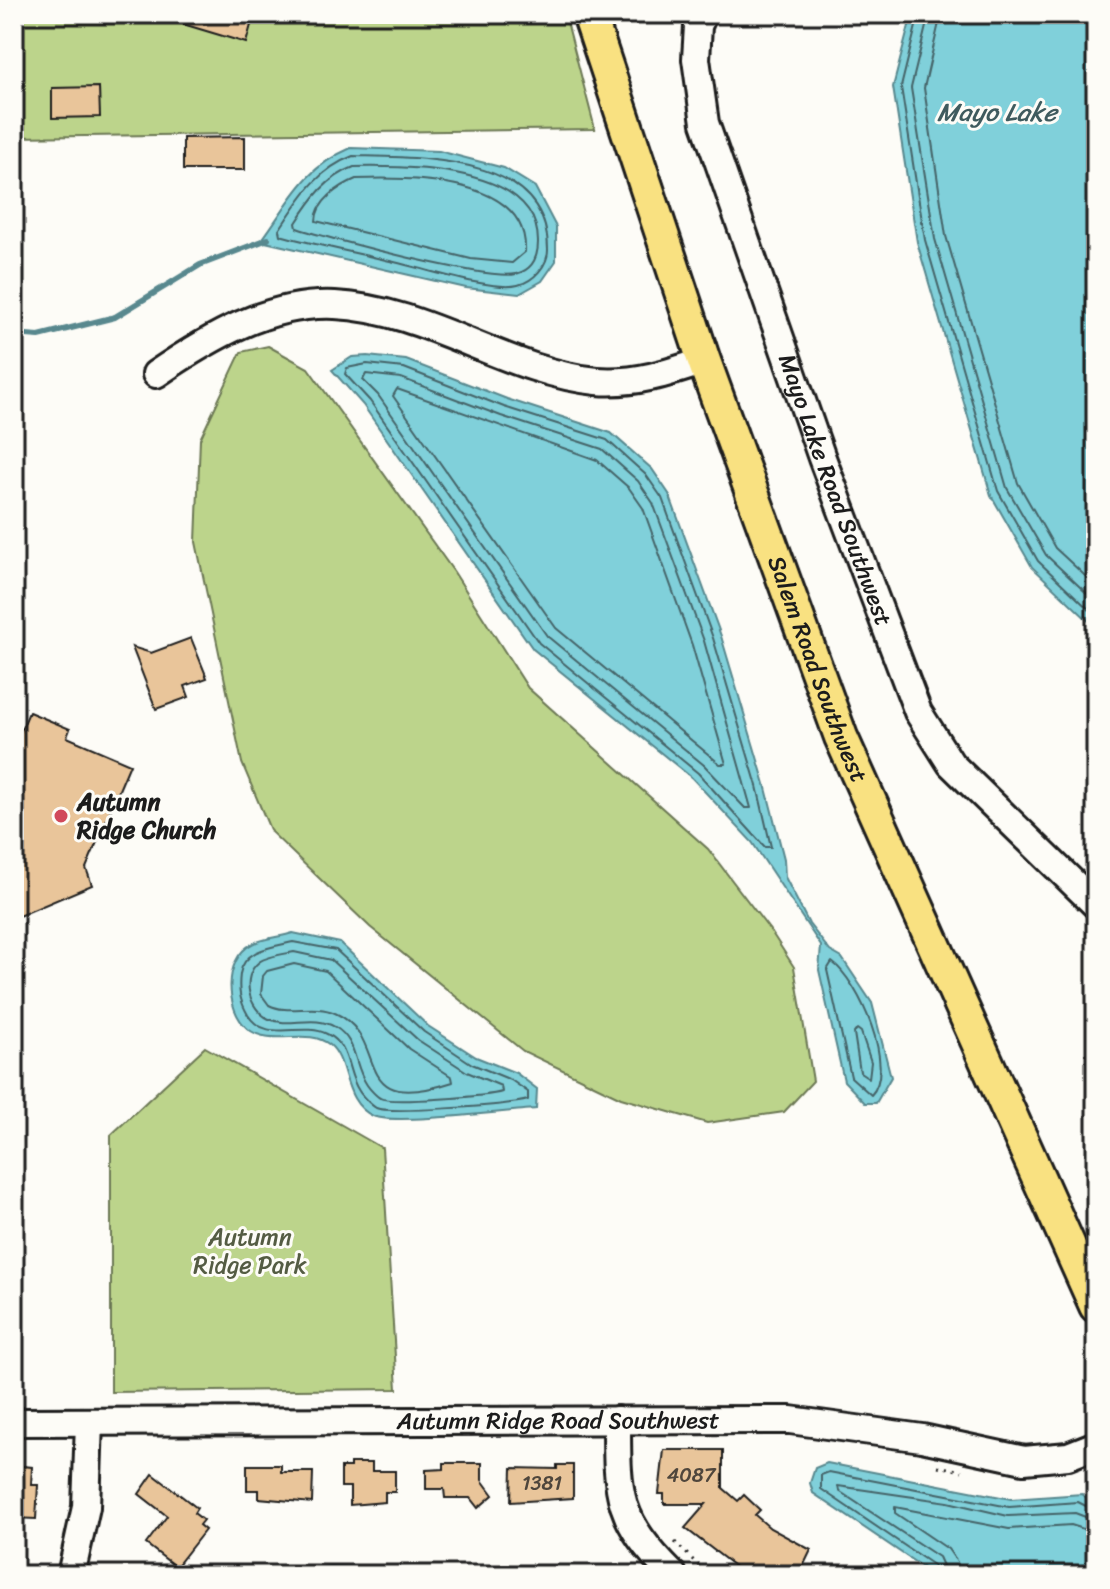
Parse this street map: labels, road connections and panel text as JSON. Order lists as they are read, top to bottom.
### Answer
{
  "streets": {
    "main road": ["Salem Road Southwest"],
    "street": ["Mayo Lake Road Southwest", "Autumn Ridge Road Southwest"]
  },
  "water": ["Mayo Lake"],
  "parks": ["Autumn Ridge Park"],
  "places": ["Autumn Ridge Church"],
  "house_numbers": ["4087", "1381"]
}
